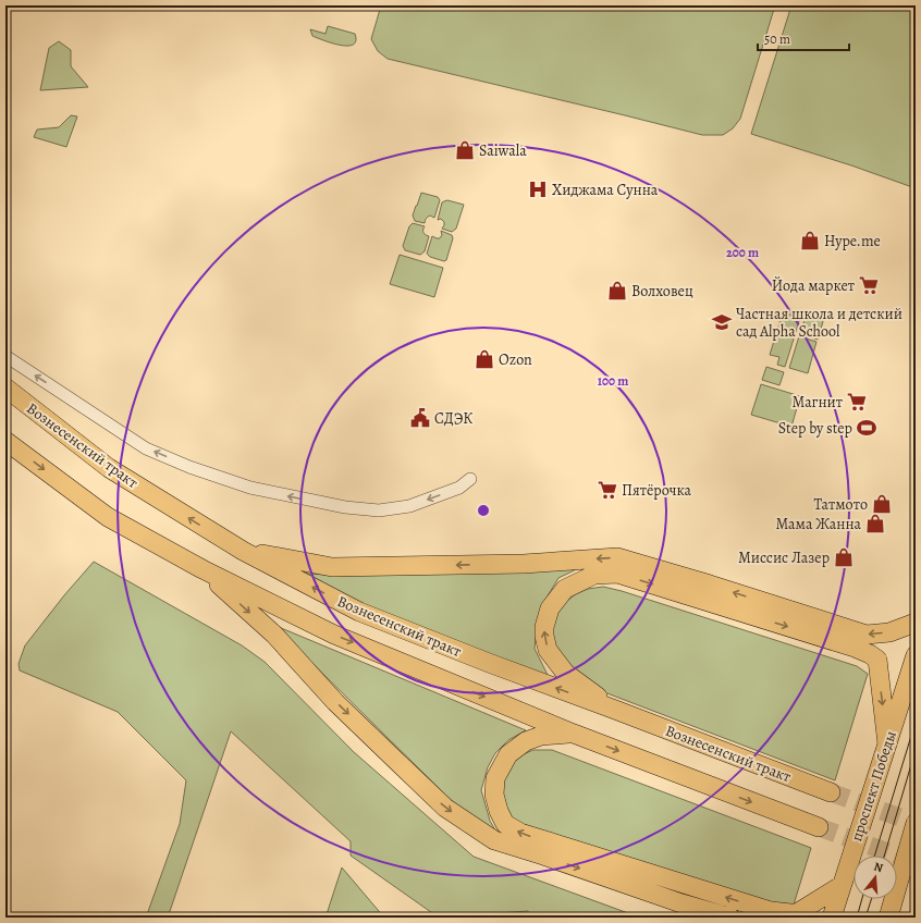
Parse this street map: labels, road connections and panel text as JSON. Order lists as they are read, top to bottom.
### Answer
{
  "streets": {
    "main road": ["Вознесенский тракт", "проспект Победы"]
  },
  "places": {
    "shop": [
      "Saiwala",
      "Hype.me",
      "Волховец",
      "Ozon",
      "Татмото",
      "Мама Жанна",
      "Миссис Лазер"
    ],
    "hospital": ["Хиджама Сунна"],
    "supermarket": ["Йода маркет", "Магнит", "Пятёрочка"],
    "school or university": ["Частная школа и детский сад Alpha School"],
    "public building": ["СДЭК"],
    "sports": ["Step by step"]
  },
  "scale_bar": "50 m",
  "north": "top",
  "rings": ["200 m", "100 m"]
}
